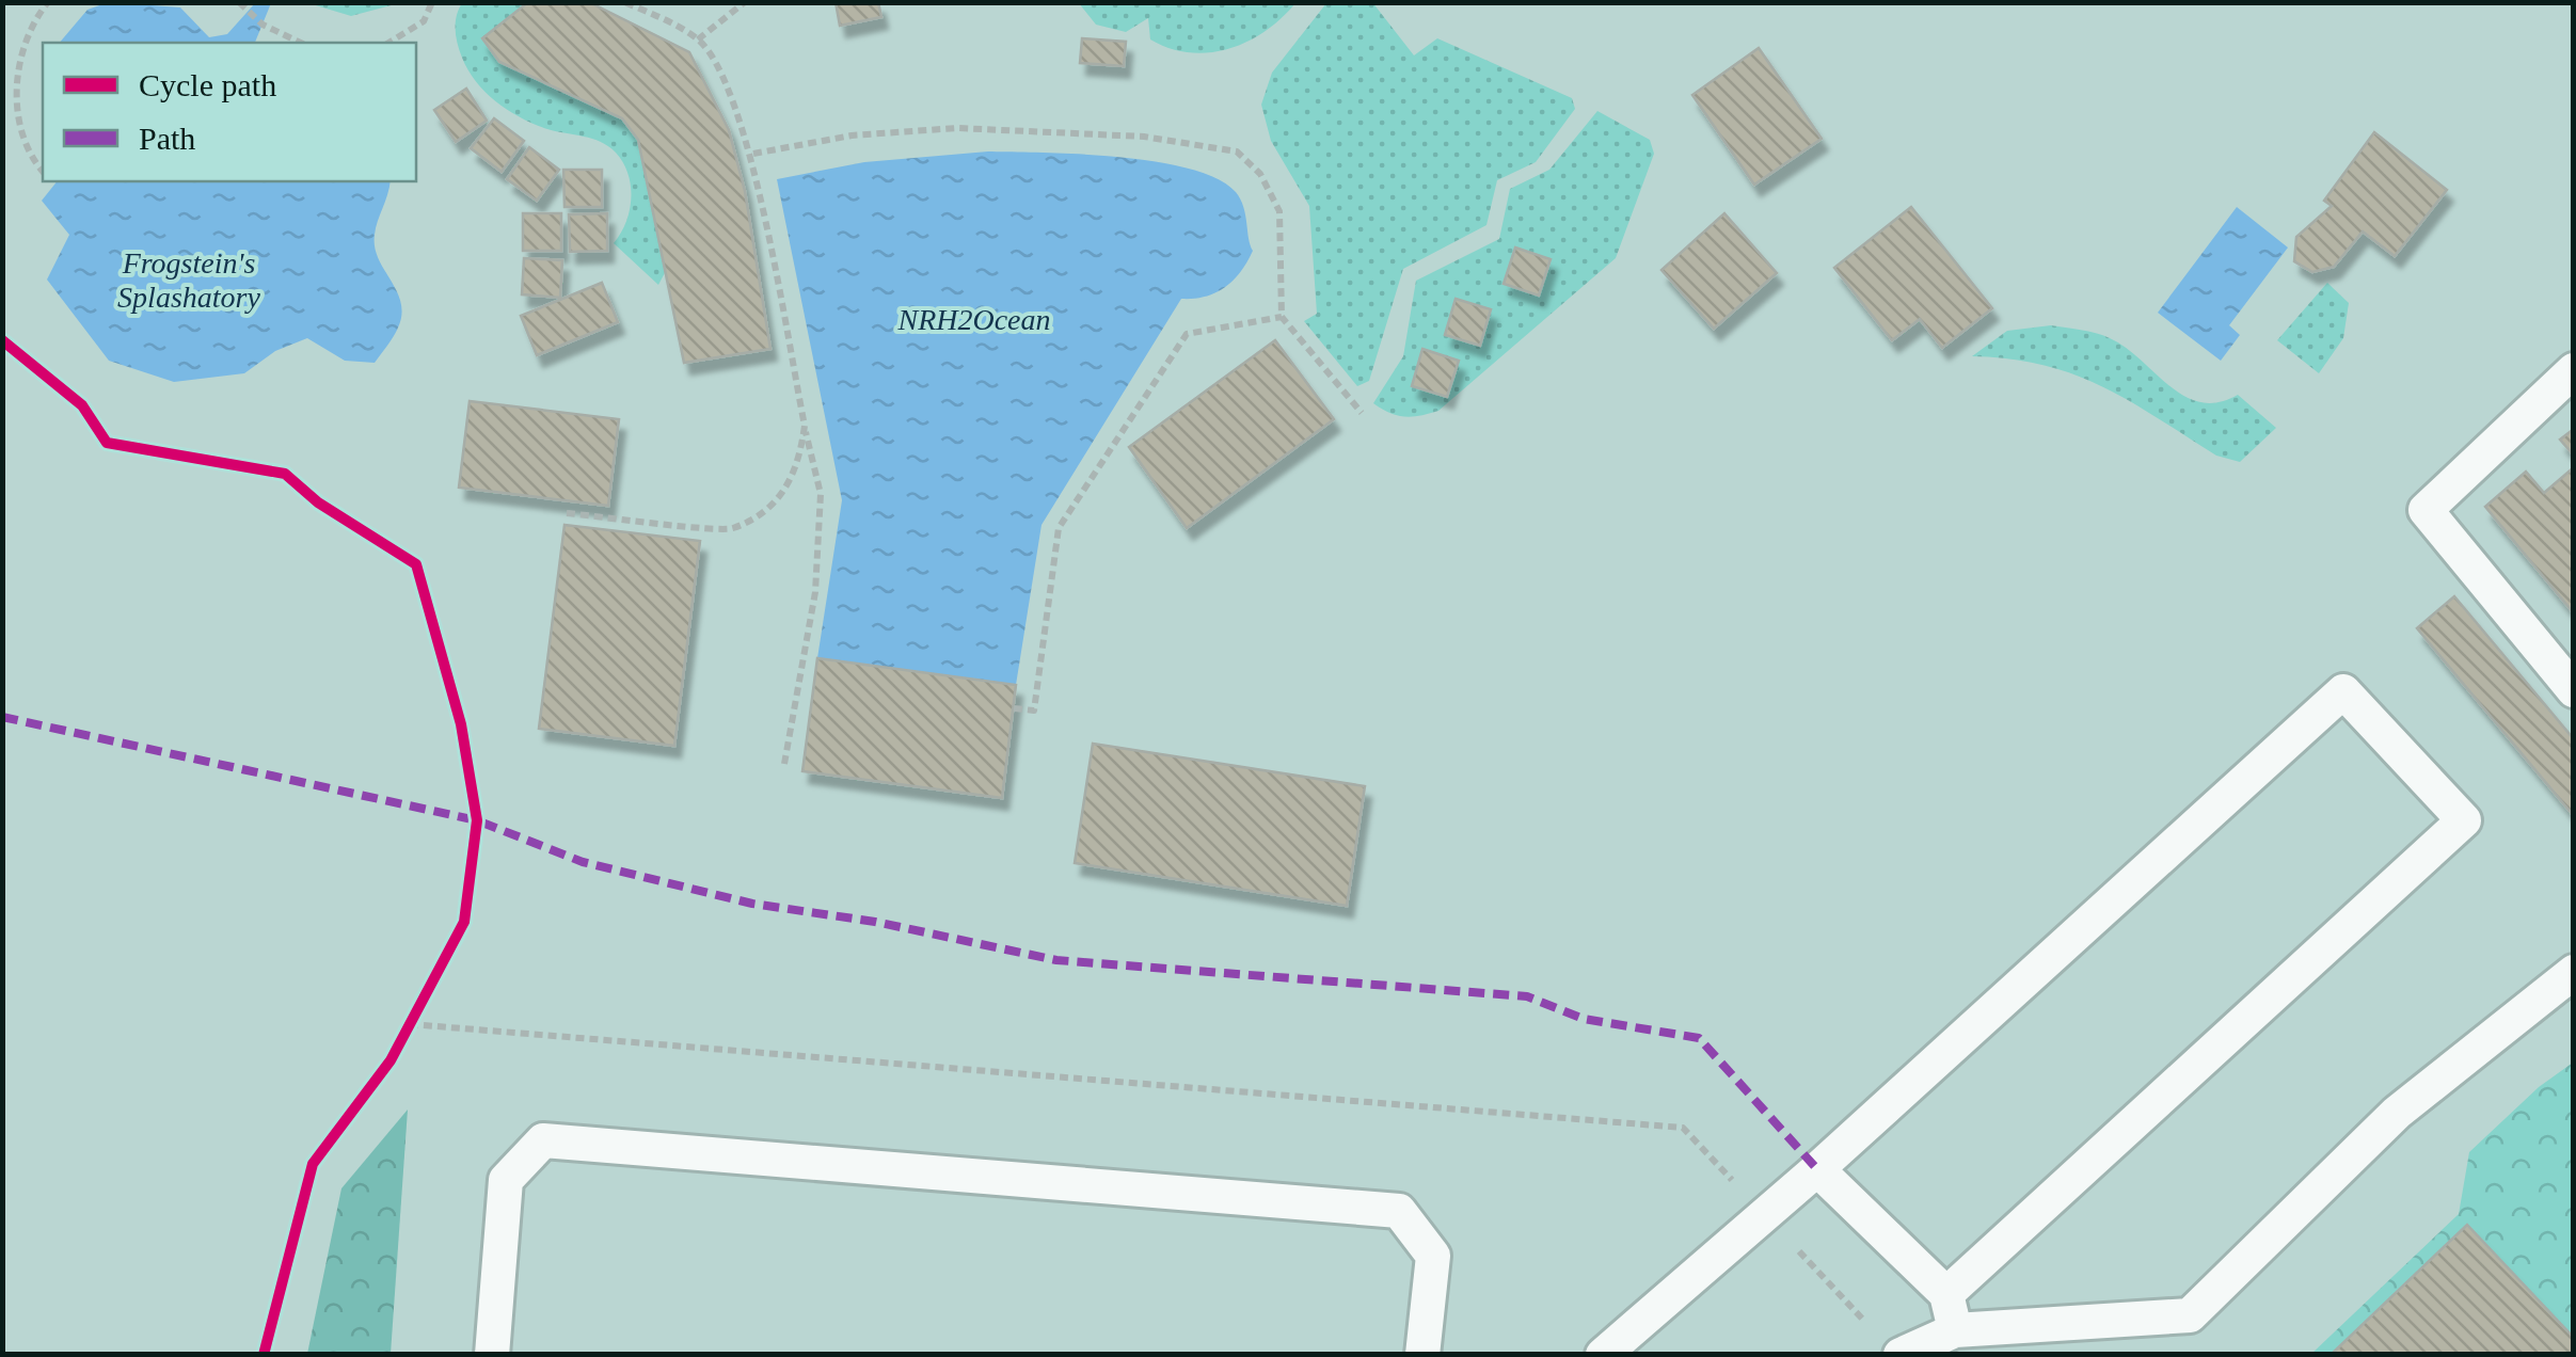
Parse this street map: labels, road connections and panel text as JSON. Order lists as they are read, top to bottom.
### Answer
{
  "water": ["Frogstein's Splashatory", "NRH2Ocean"],
  "legend": ["Cycle path", "Path"]
}
